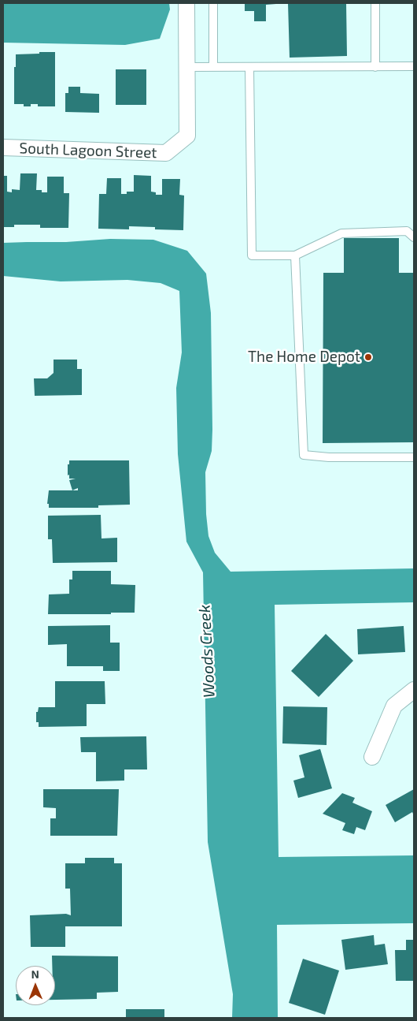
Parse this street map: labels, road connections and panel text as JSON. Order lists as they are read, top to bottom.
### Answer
{
  "streets": {
    "street": ["South Lagoon Street"]
  },
  "water": ["Woods Creek"],
  "places": ["The Home Depot"],
  "north": "top"
}
